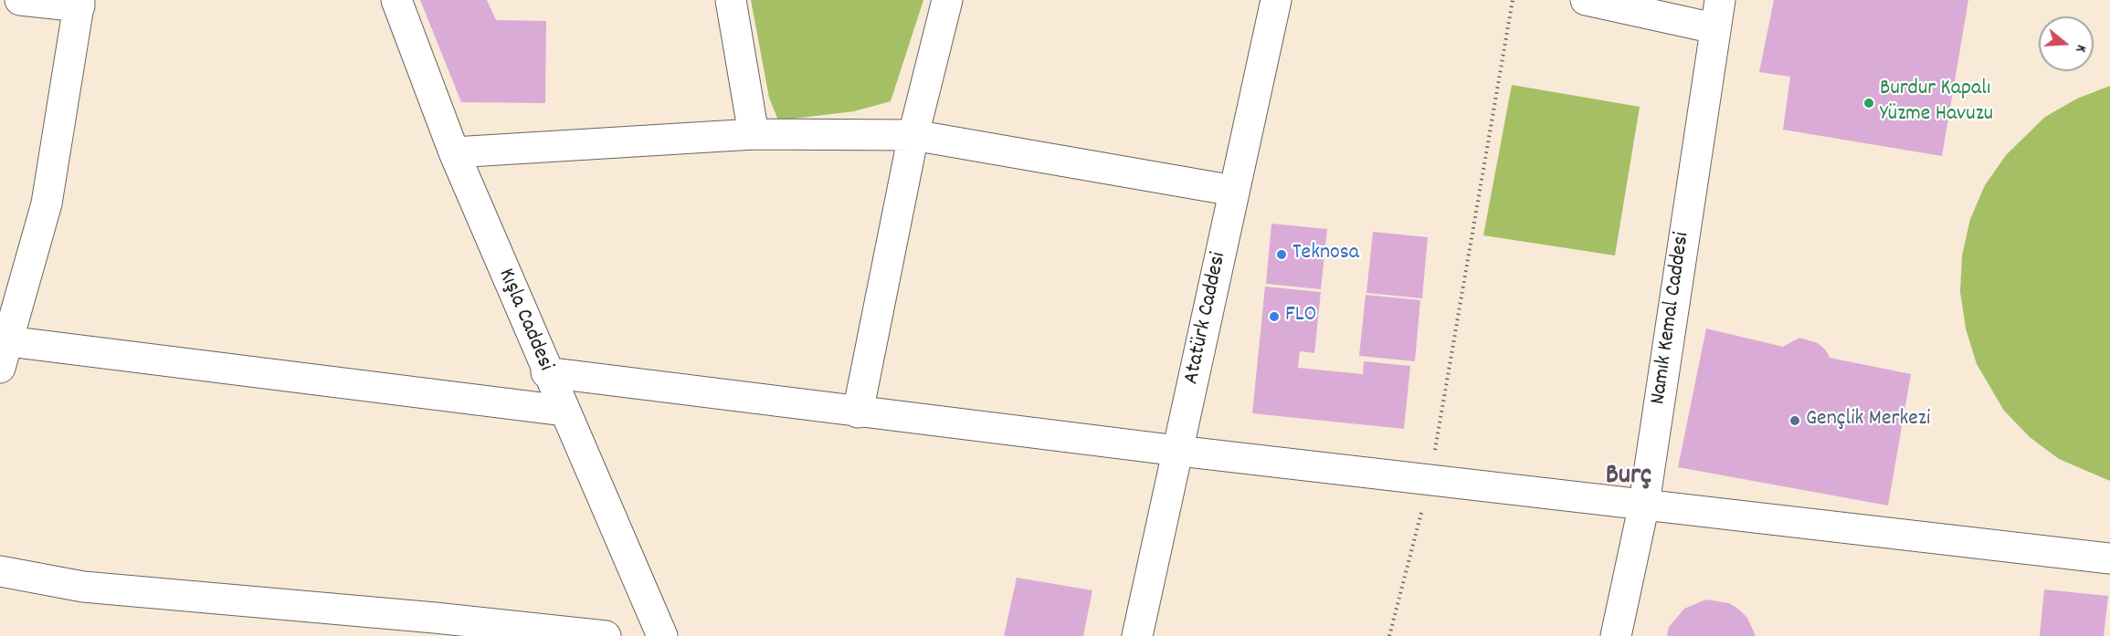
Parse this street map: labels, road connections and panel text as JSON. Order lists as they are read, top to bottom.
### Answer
{
  "streets": {
    "street": ["Atatürk Caddesi", "Namık Kemal Caddesi", "Kışla Caddesi"]
  },
  "districts": ["Burç"],
  "places": [
    "Burdur Kapalı Yüzme Havuzu",
    "Teknosa",
    "FLO",
    "Gençlik Merkezi"
  ],
  "north": "right"
}
